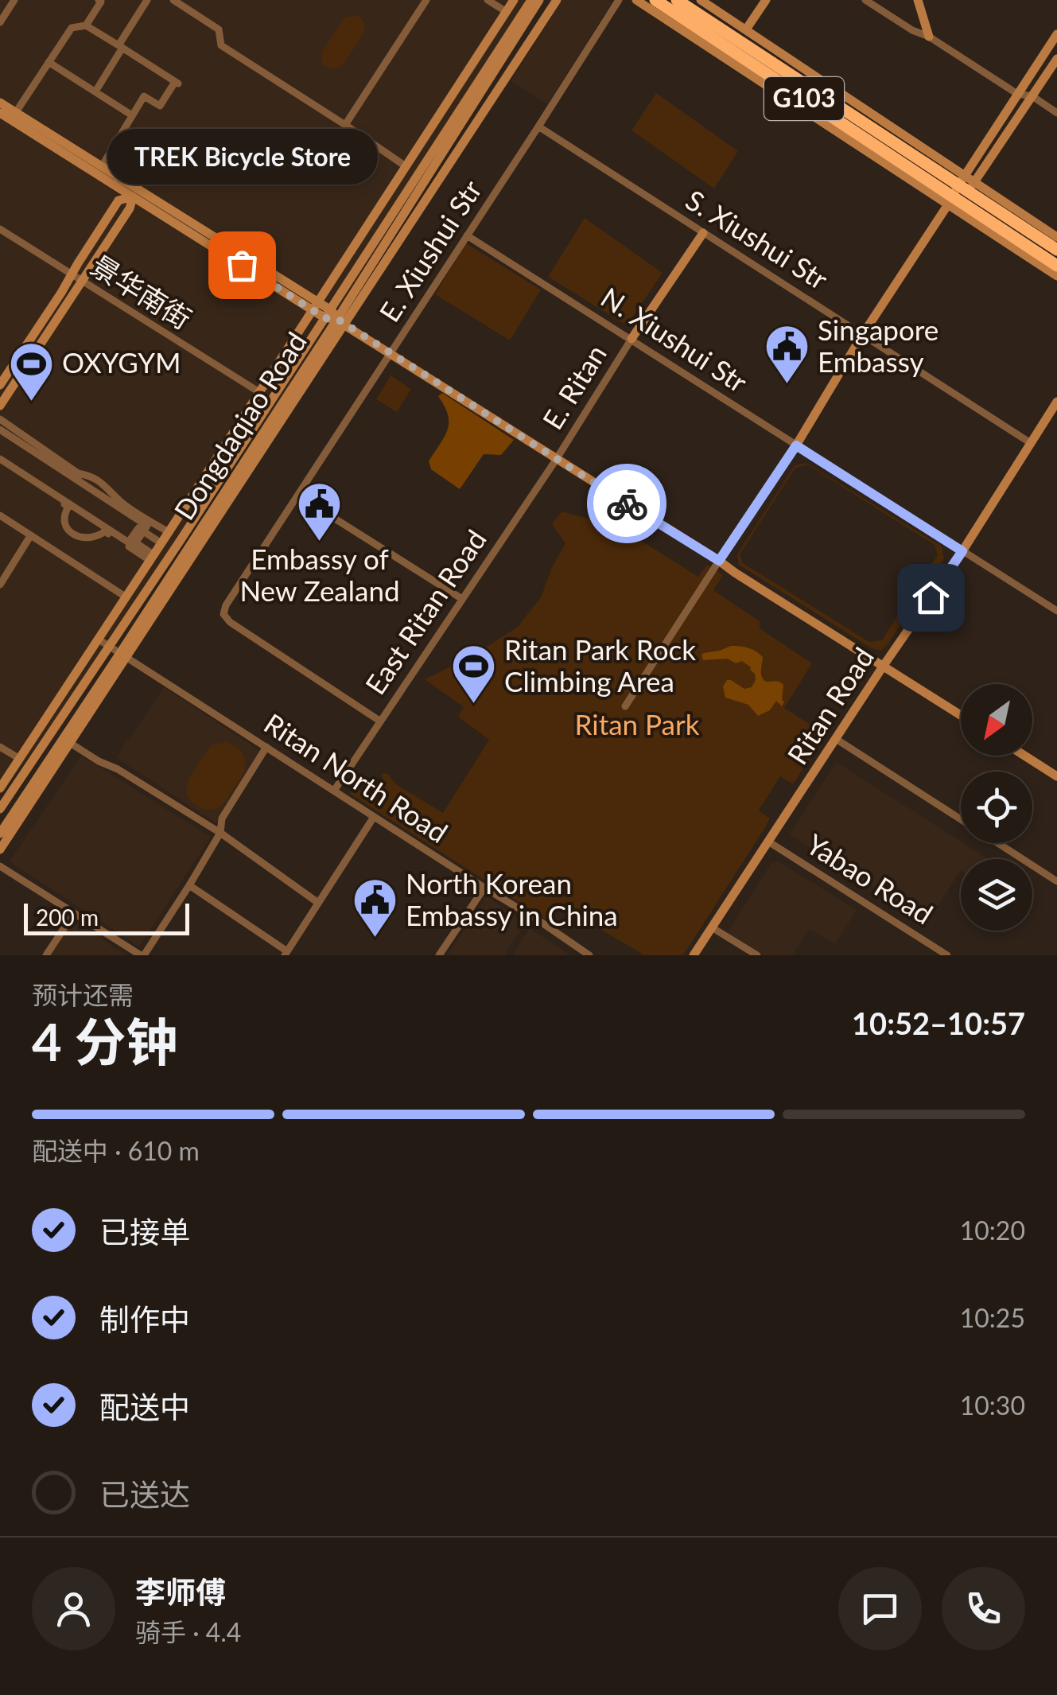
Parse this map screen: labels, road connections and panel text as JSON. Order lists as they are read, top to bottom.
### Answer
{
  "streets": {
    "highway": ["G103"],
    "street": [
      "S. Xiushui Str",
      "E. Xiushui Str",
      "景华南街",
      "N. Xiushui Str",
      "E. Ritan",
      "Dongdaqiao Road",
      "East Ritan Road",
      "Ritan Road",
      "Ritan North Road",
      "Yabao Road"
    ]
  },
  "crossings": [
    ["S. Xiushui Str", "E. Xiushui Str"],
    ["S. Xiushui Str", "Ritan Road"],
    ["E. Xiushui Str", "N. Xiushui Str"],
    ["E. Xiushui Str", "East Ritan Road"],
    ["N. Xiushui Str", "E. Ritan"],
    ["N. Xiushui Str", "Ritan Road"],
    ["E. Ritan", "East Ritan Road"],
    ["Dongdaqiao Road", "Ritan North Road"],
    ["East Ritan Road", "Ritan North Road"],
    ["Ritan Road", "Yabao Road"]
  ],
  "parks": ["Ritan Park"],
  "places": {
    "other": ["TREK Bicycle Store"],
    "public building": ["Singapore Embassy", "Embassy of New Zealand", "North Korean Embassy in China"],
    "sports": ["OXYGYM", "Ritan Park Rock Climbing Area"]
  },
  "scale_bar": "200 m",
  "north": "bottom left",
  "page": {
    "bubble": "TREK Bicycle Store",
    "scale": "200 m",
    "heading": ["4 分钟", "预计还需", "10:52–10:57"],
    "panel": ["李师傅", "骑手 · 4.4"],
    "bar": "配送中 · 610 m",
    "list": [
      ["已接单", "10:20"],
      ["制作中", "10:25"],
      ["配送中", "10:30"],
      "已送达"
    ]
  }
}
